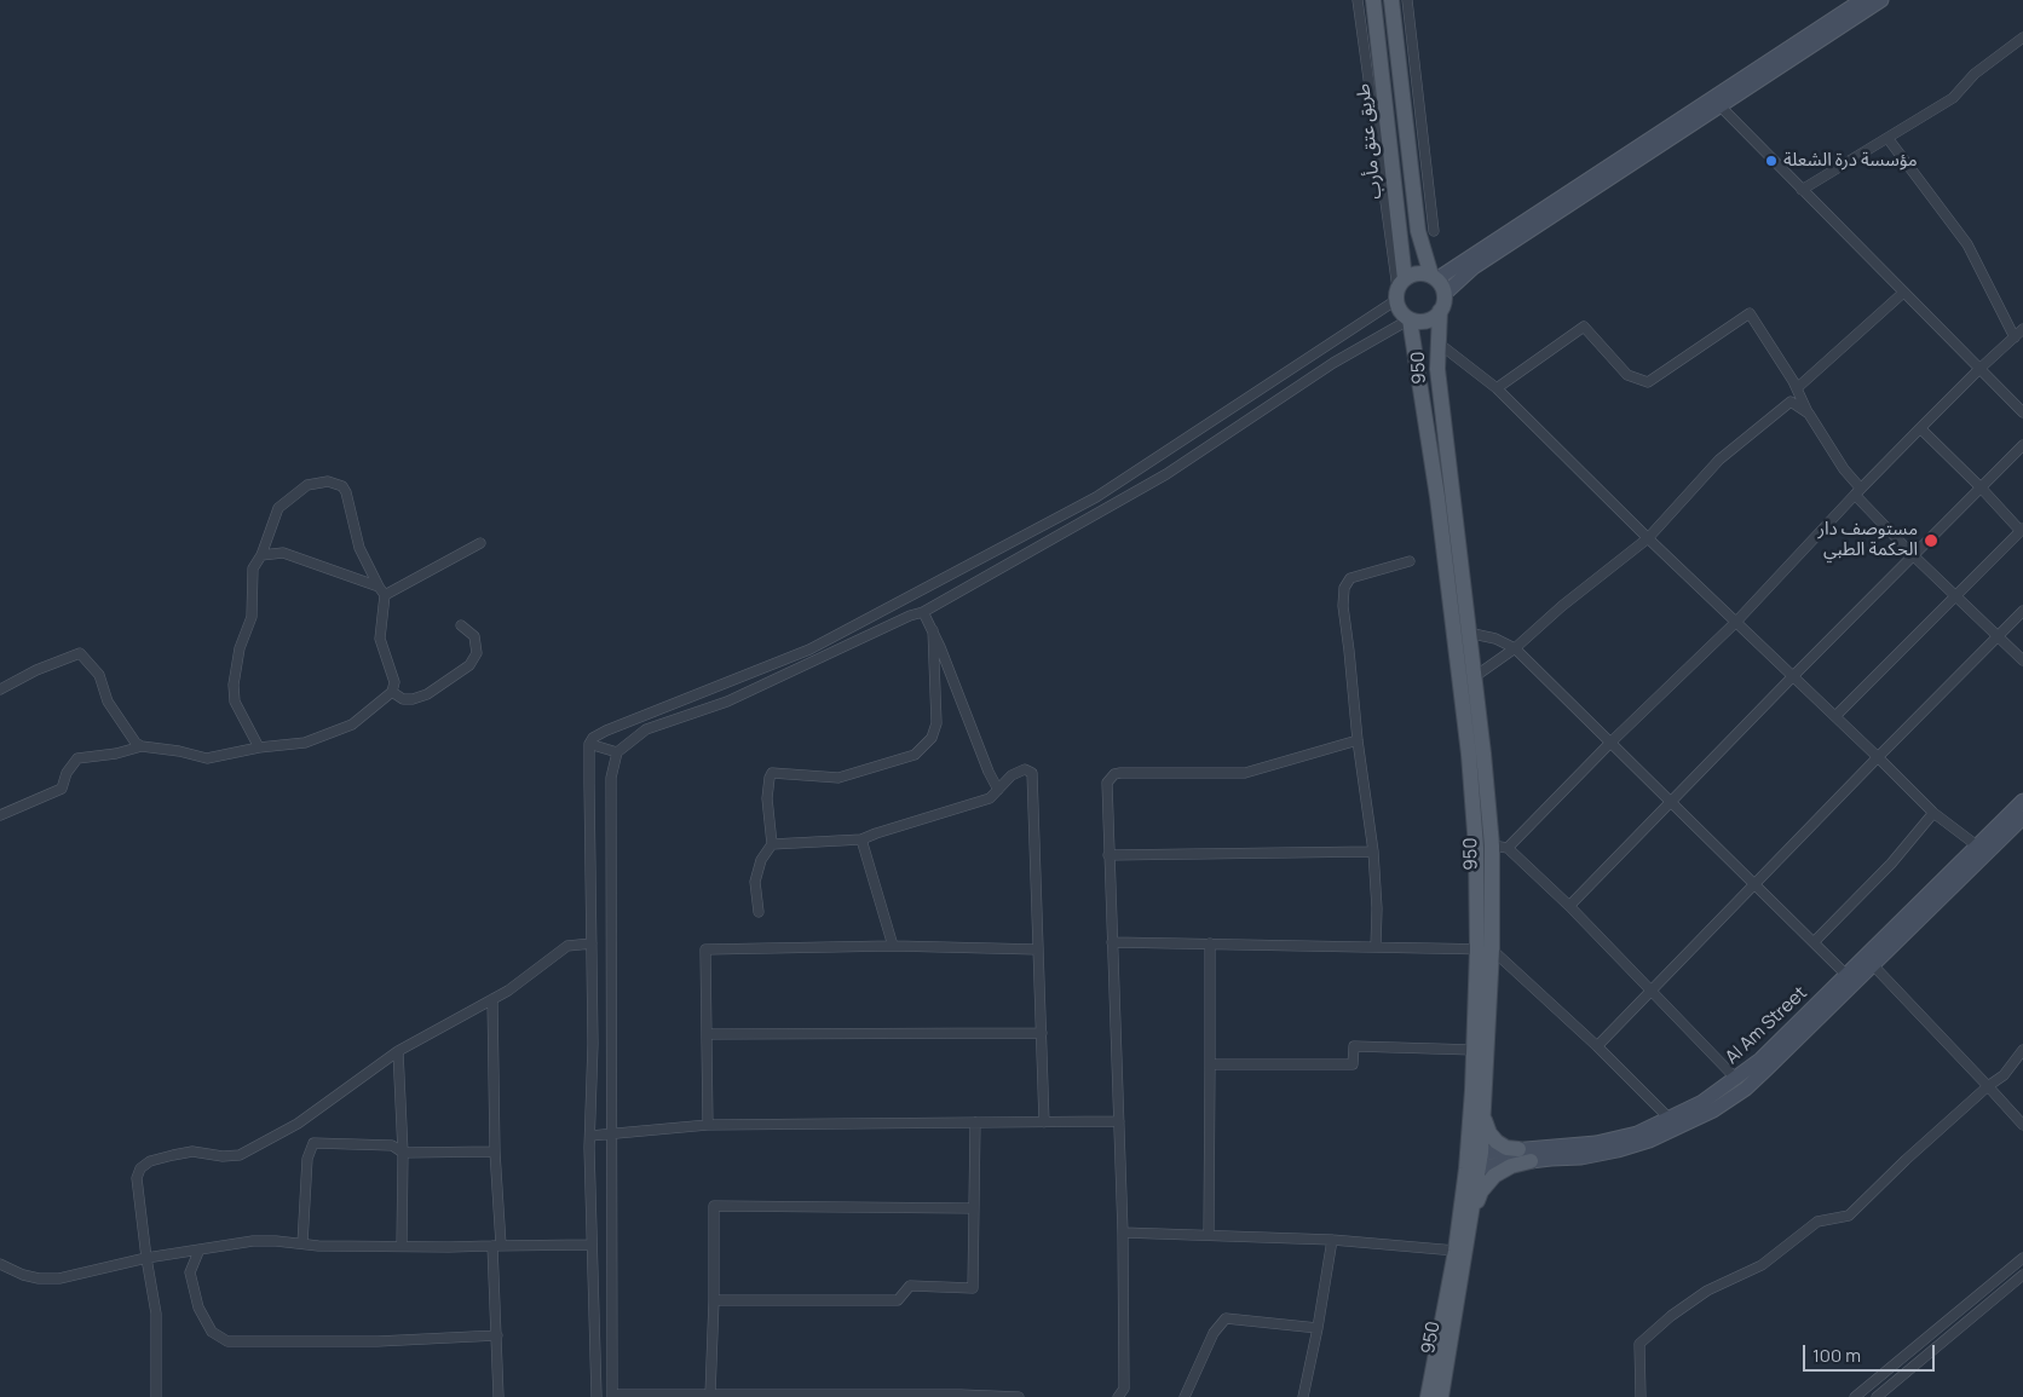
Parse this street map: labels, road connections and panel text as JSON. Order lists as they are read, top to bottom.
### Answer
{
  "streets": {
    "main road": ["طريق عتق مأرب", "950", "Al Am Street"]
  },
  "crossings": [
    ["طريق عتق مأرب", "950"],
    ["950", "Al Am Street"]
  ],
  "places": ["مؤسسة درة الشعلة", "مستوصف دار الحكمة الطبي"],
  "scale_bar": "100 m"
}
